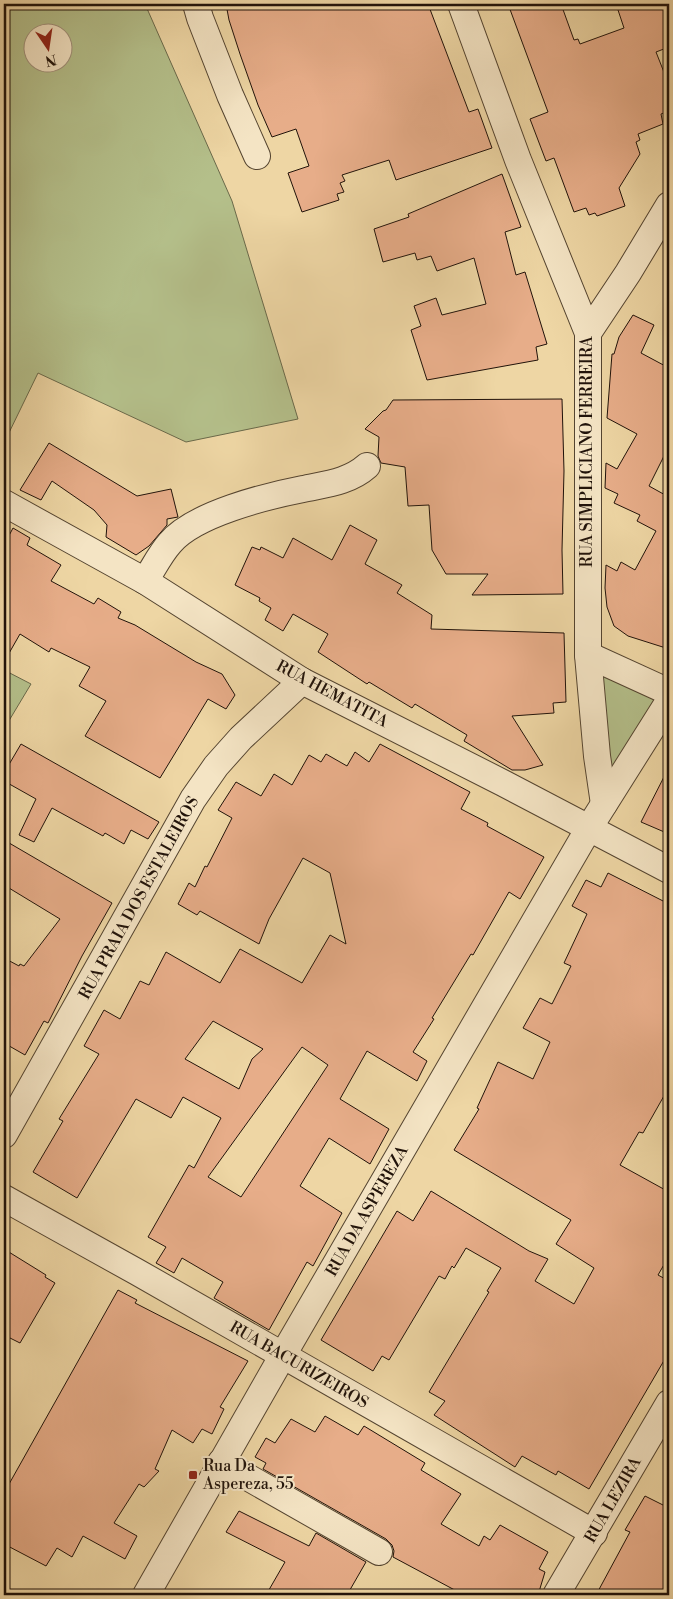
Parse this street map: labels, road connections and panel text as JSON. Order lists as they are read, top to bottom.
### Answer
{
  "streets": {
    "street": [
      "RUA SIMPLICIANO FERREIRA",
      "RUA HEMATITA",
      "RUA PRAIA DOS ESTALEIROS",
      "RUA DA ASPEREZA",
      "RUA BACURIZEIROS",
      "RUA LEZIRA"
    ]
  },
  "crossings": [
    ["RUA SIMPLICIANO FERREIRA", "RUA DA ASPEREZA"],
    ["RUA HEMATITA", "RUA PRAIA DOS ESTALEIROS"],
    ["RUA HEMATITA", "RUA DA ASPEREZA"],
    ["RUA DA ASPEREZA", "RUA BACURIZEIROS"],
    ["RUA BACURIZEIROS", "RUA LEZIRA"]
  ],
  "places": {
    "transit": ["Rua Da Aspereza, 55"]
  },
  "north": "bottom"
}
